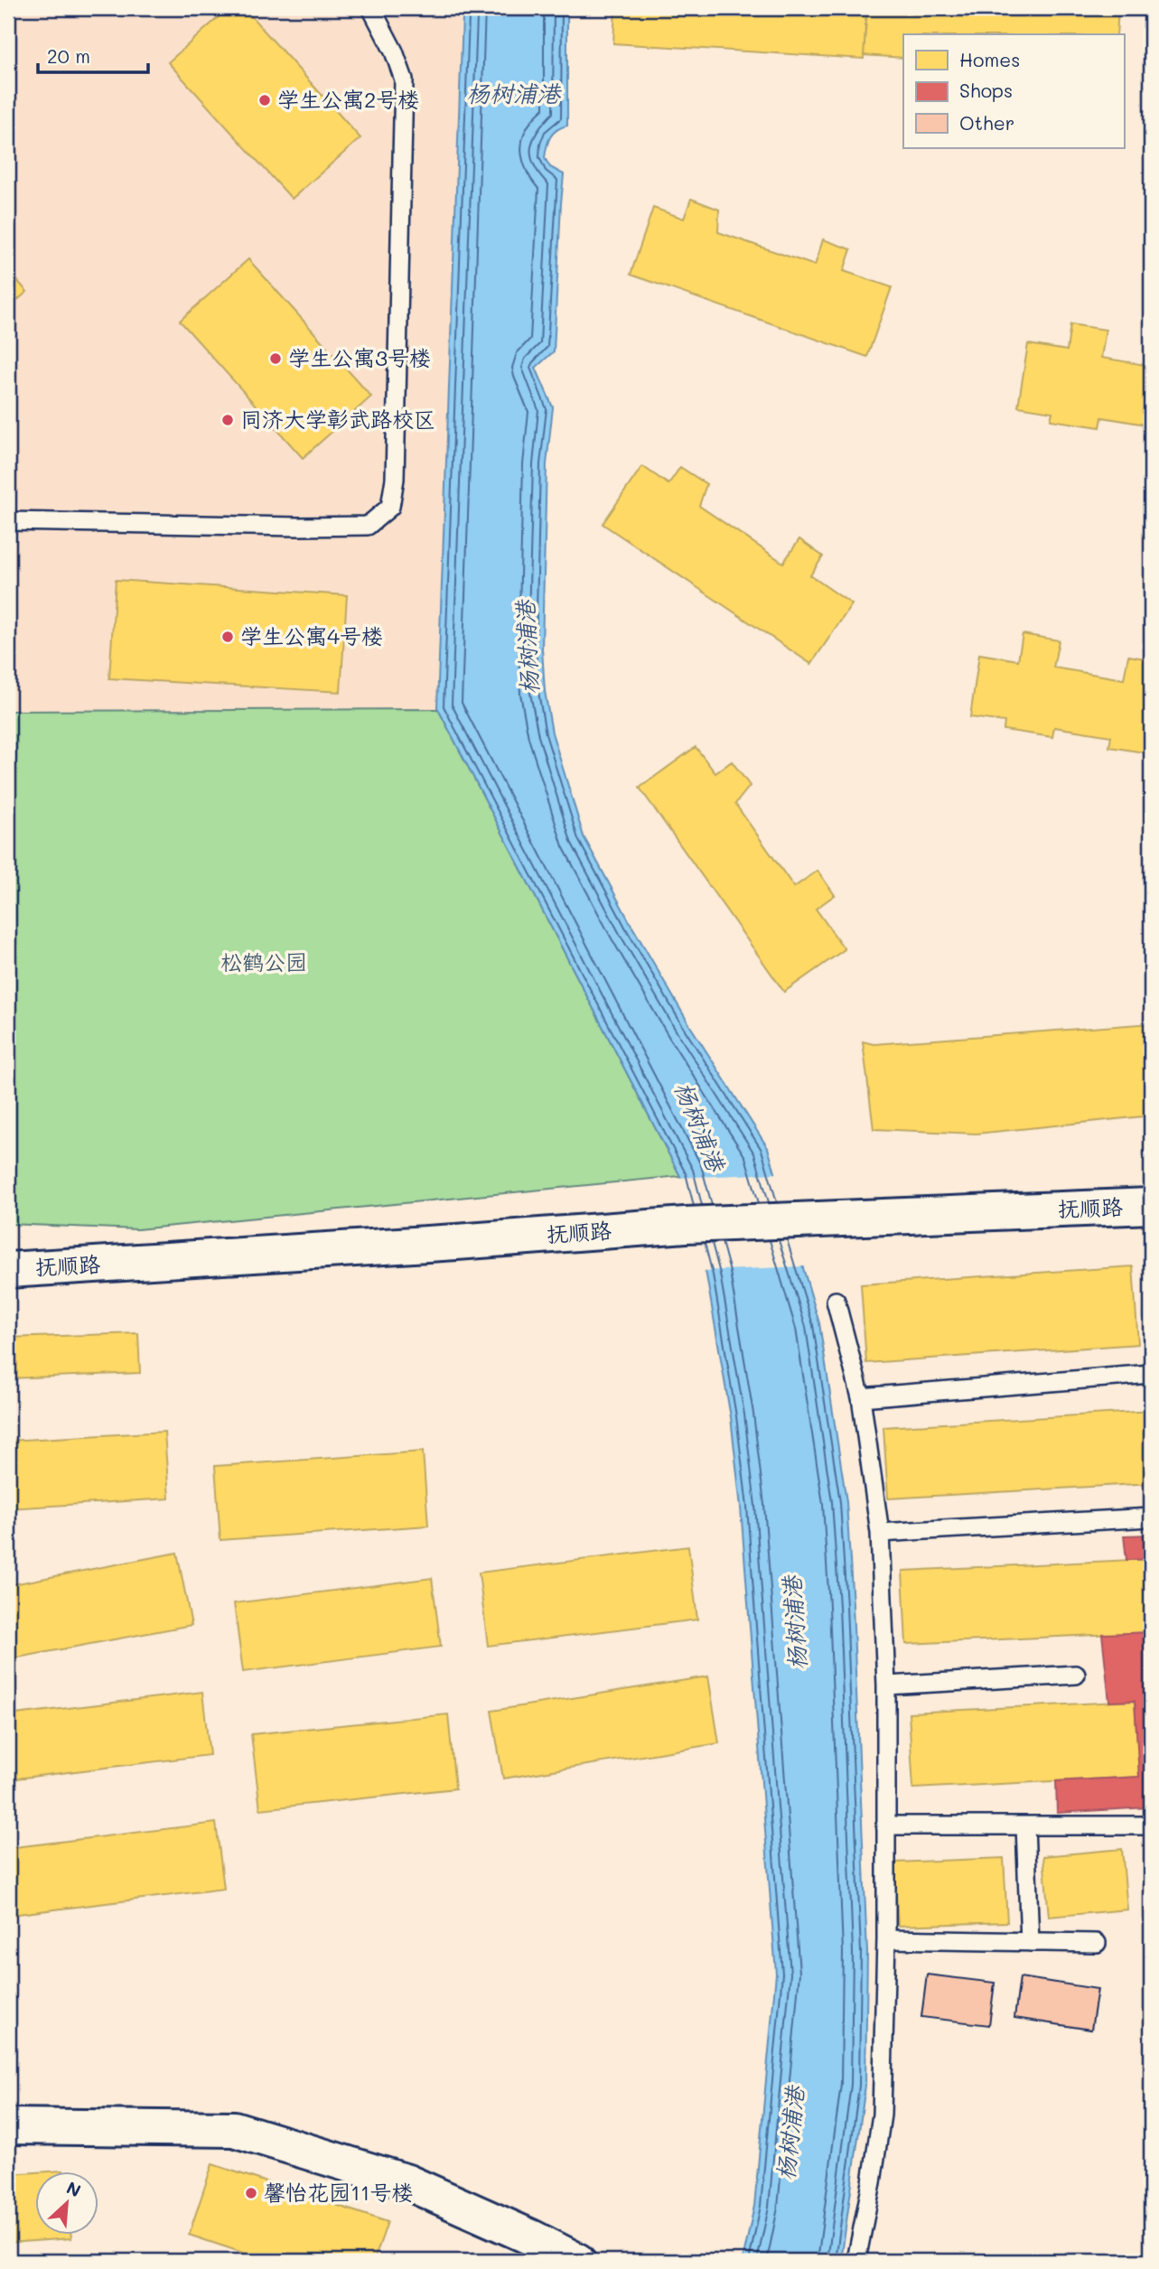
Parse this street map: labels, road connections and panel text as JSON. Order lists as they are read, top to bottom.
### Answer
{
  "streets": {
    "street": ["抚顺路"]
  },
  "water": ["杨树浦港"],
  "parks": ["松鹤公园"],
  "places": [
    "学生公寓2号楼",
    "学生公寓3号楼",
    "同济大学彰武路校区",
    "学生公寓4号楼",
    "馨怡花园11号楼"
  ],
  "legend": ["Homes", "Shops", "Other"],
  "scale_bar": "20 m",
  "north": "top right"
}
